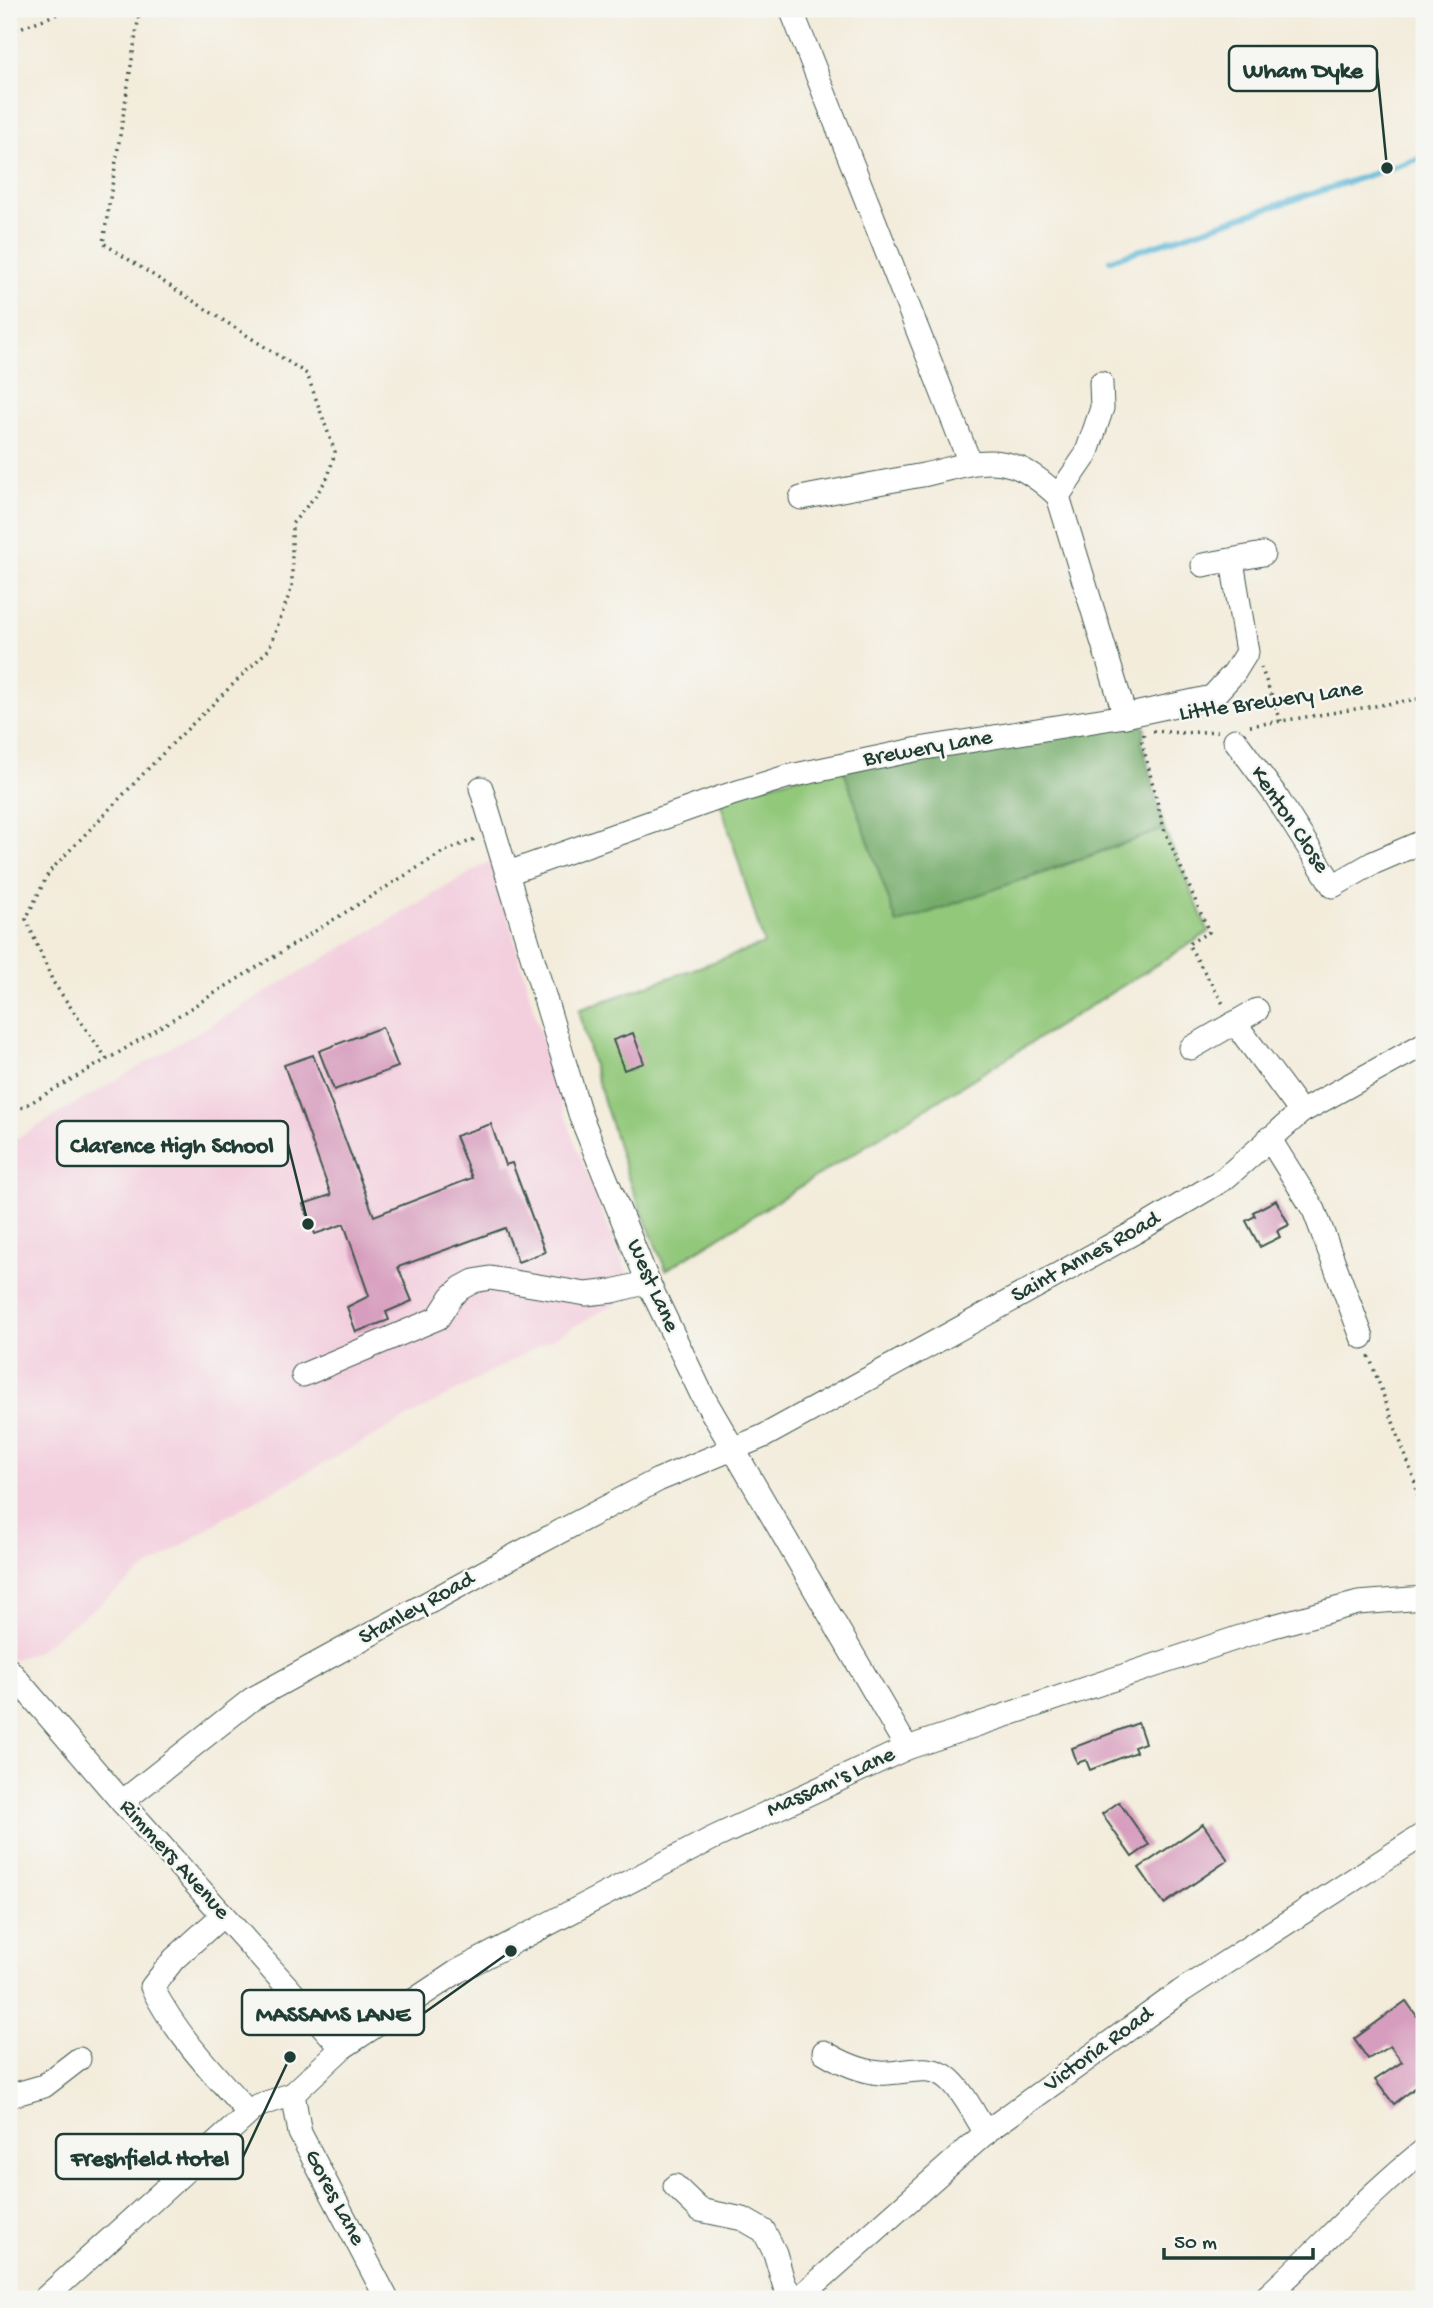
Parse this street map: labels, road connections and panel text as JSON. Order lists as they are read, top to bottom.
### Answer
{
  "streets": {
    "street": [
      "Brewery Lane",
      "Kenton Close",
      "Saint Annes Road",
      "West Lane",
      "Stanley Road",
      "Massam's Lane",
      "Rimmers Avenue",
      "Victoria Road",
      "Gores Lane"
    ],
    "path": ["Little Brewery Lane"]
  },
  "crossings": [
    ["Little Brewery Lane", "Brewery Lane"],
    ["Little Brewery Lane", "Kenton Close"],
    ["Brewery Lane", "West Lane"],
    ["Saint Annes Road", "West Lane"],
    ["Saint Annes Road", "Stanley Road"],
    ["West Lane", "Stanley Road"],
    ["West Lane", "Massam's Lane"],
    ["Stanley Road", "Rimmers Avenue"],
    ["Massam's Lane", "Rimmers Avenue"],
    ["Massam's Lane", "Gores Lane"]
  ],
  "places": [
    "Wham Dyke",
    "Clarence High School",
    "MASSAMS LANE",
    "Freshfield Hotel"
  ],
  "scale_bar": "50 m"
}
